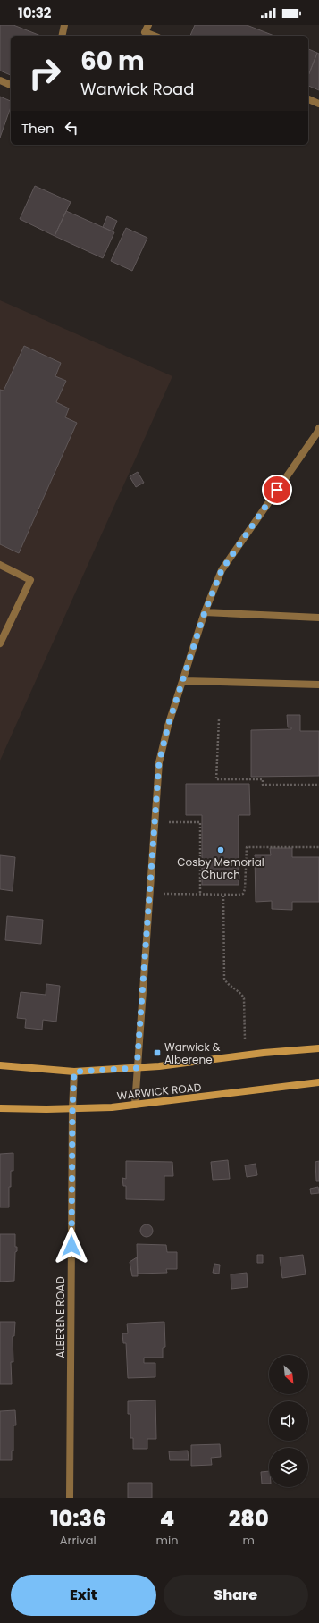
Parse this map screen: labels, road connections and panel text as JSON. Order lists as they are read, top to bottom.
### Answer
{
  "streets": {
    "main road": ["WARWICK ROAD"],
    "street": ["ALBERENE ROAD"]
  },
  "crossings": [
    ["WARWICK ROAD", "ALBERENE ROAD"]
  ],
  "places": {
    "other": ["Cosby Memorial Church"],
    "transit": ["Warwick & Alberene"]
  },
  "north": "bottom right",
  "page": {
    "status": "10:32",
    "turn": ["60 m", "Warwick Road"],
    "then": "Then",
    "eta": [
      "10:36",
      "Arrival",
      "4",
      "min",
      "280",
      "m"
    ],
    "buttons": ["Exit", "Share"]
  }
}
